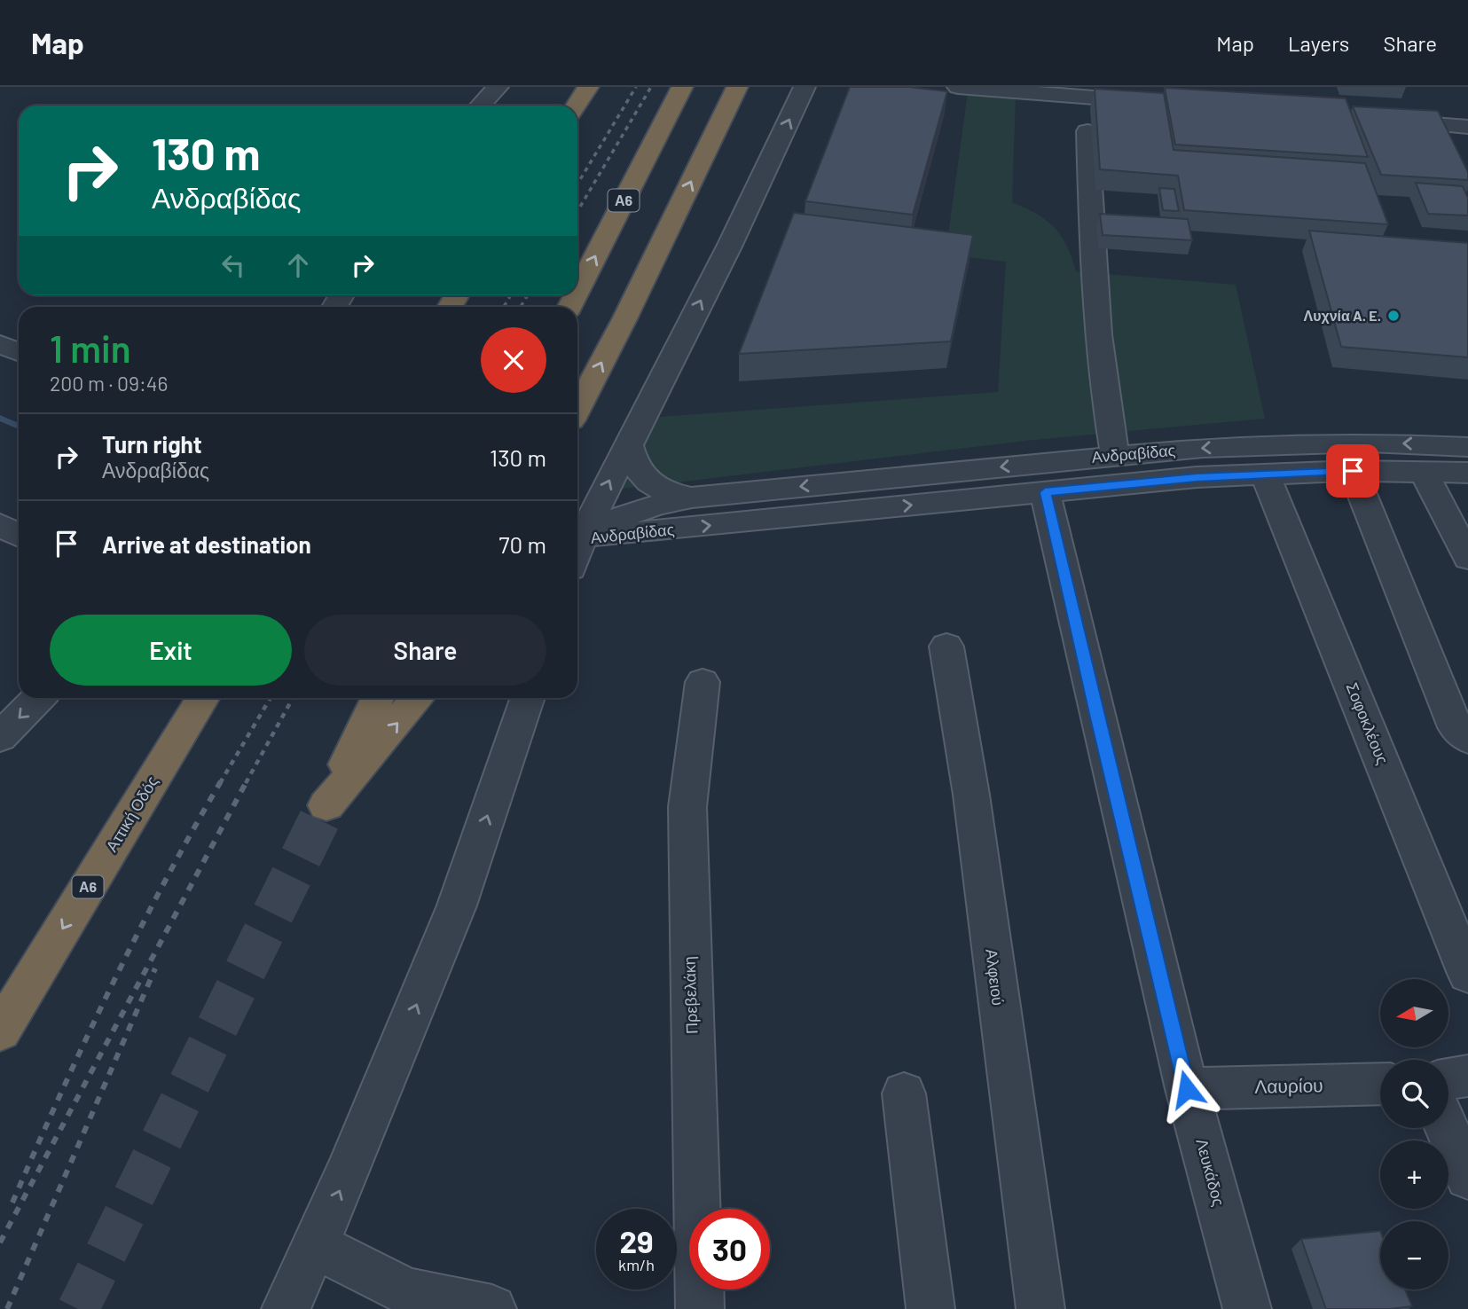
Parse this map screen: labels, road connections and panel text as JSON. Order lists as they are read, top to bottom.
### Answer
{
  "streets": {
    "highway": ["Α6", "Αττική Οδός"],
    "street": [
      "Ανδραβίδας",
      "Σοφοκλέους",
      "Αλφειού",
      "Πρεβελάκη",
      "Λαυρίου",
      "Λευκάδος"
    ]
  },
  "crossings": [
    ["Ανδραβίδας", "Σοφοκλέους"],
    ["Ανδραβίδας", "Λευκάδος"],
    ["Λαυρίου", "Λευκάδος"]
  ],
  "one_way": ["Αττική Οδός"],
  "places": ["Λυχνία A. E."],
  "north": "left",
  "page": {
    "header": "Map",
    "nav": ["Map", "Layers", "Share"],
    "turn": ["130 m", "Ανδραβίδας"],
    "heading": ["1 min", "200 m · 09:46"],
    "list": [
      {
        "name": "Turn right",
        "note": "Ανδραβίδας",
        "value": "130 m"
      },
      {
        "name": "Arrive at destination",
        "value": "70 m"
      }
    ],
    "buttons": ["Exit", "Share"],
    "map_buttons": ["+", "−"],
    "speed": "29 km/h",
    "limit": "30"
  }
}
